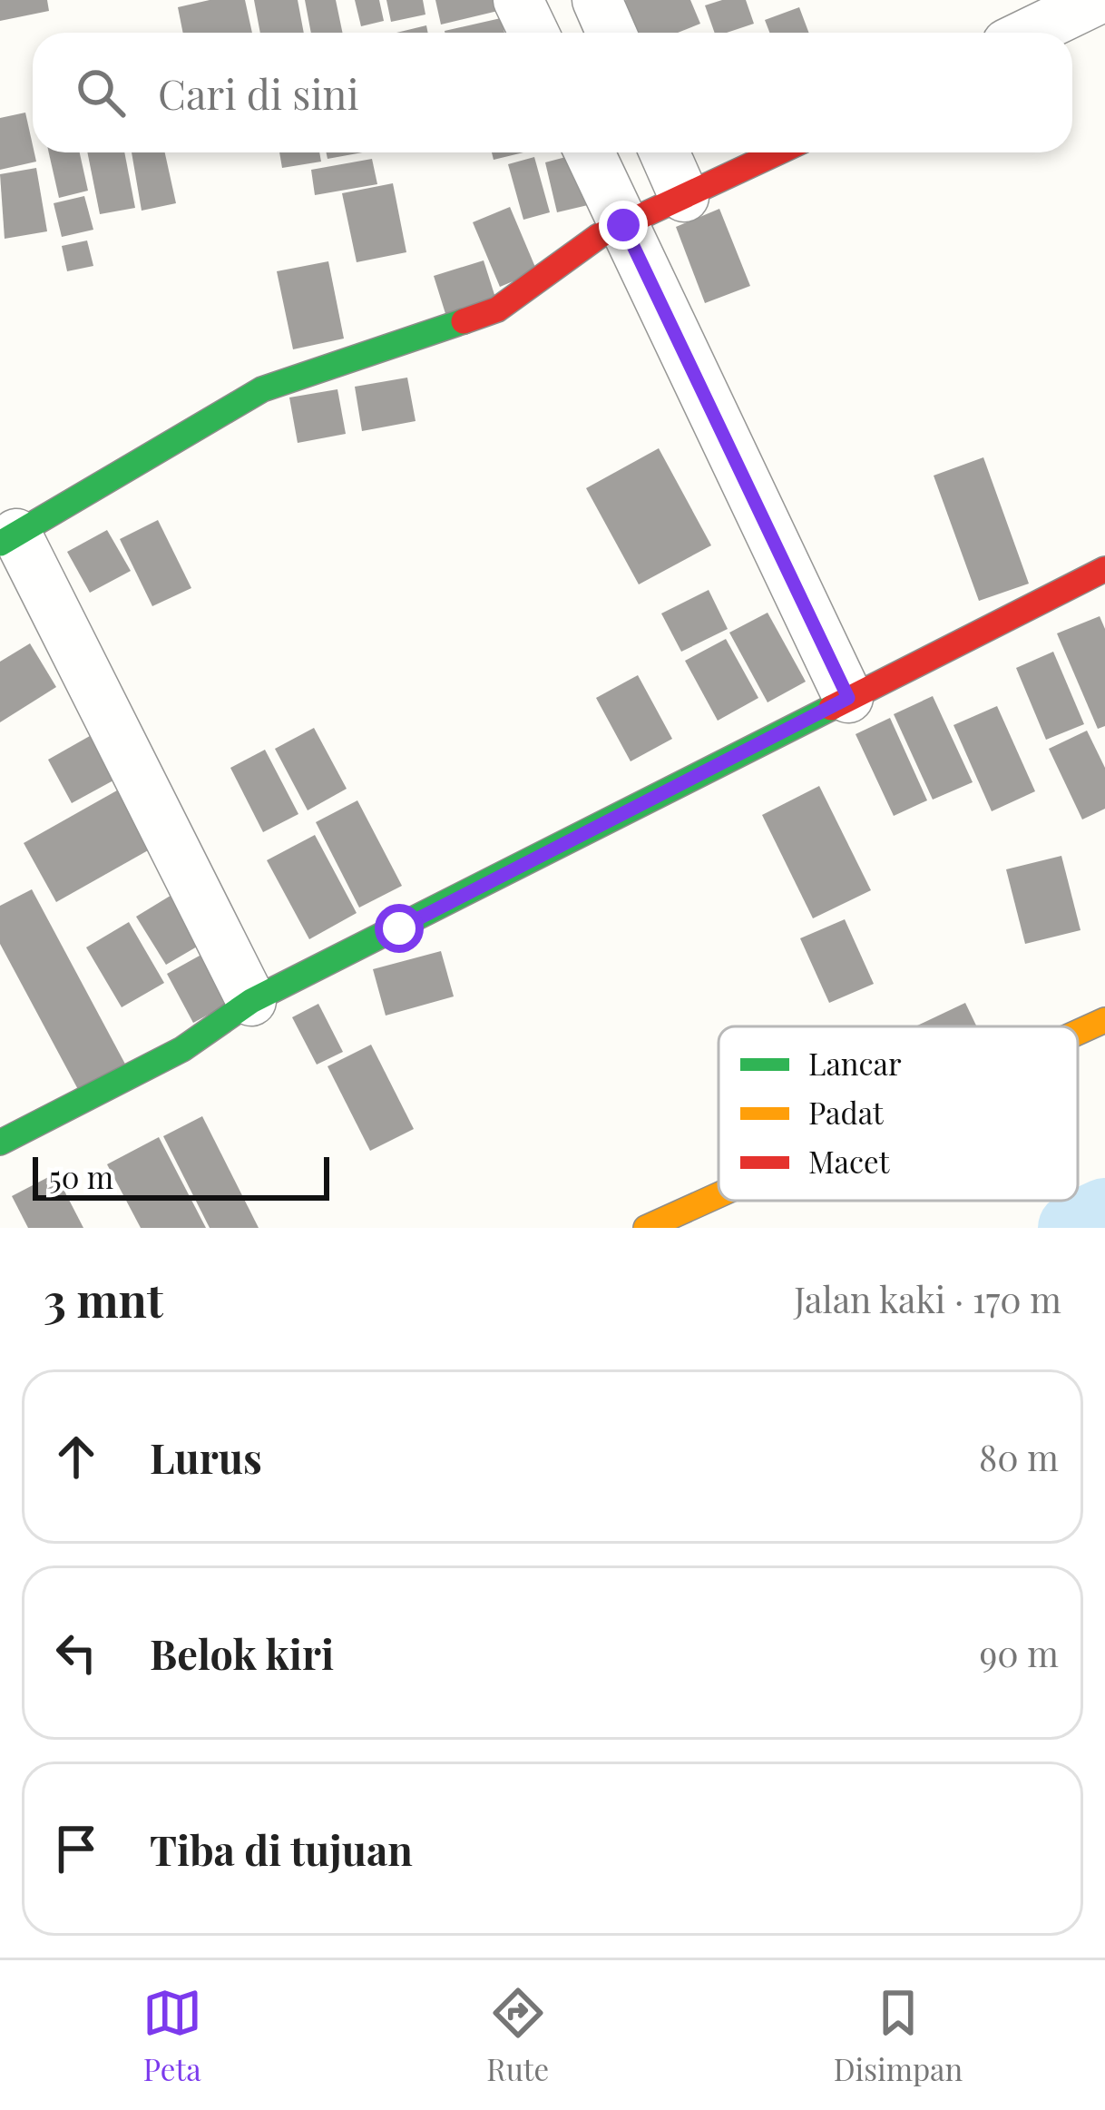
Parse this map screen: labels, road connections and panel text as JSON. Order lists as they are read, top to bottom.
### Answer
{
  "legend": ["Lancar", "Padat", "Macet"],
  "scale_bar": "50 m",
  "page": {
    "search": "Cari di sini",
    "scale": "50 m",
    "heading": ["3 mnt", "Jalan kaki · 170 m"],
    "list": [
      ["Lurus", "80 m"],
      ["Belok kiri", "90 m"],
      "Tiba di tujuan"
    ],
    "nav": ["Peta", "Rute", "Disimpan"]
  }
}
